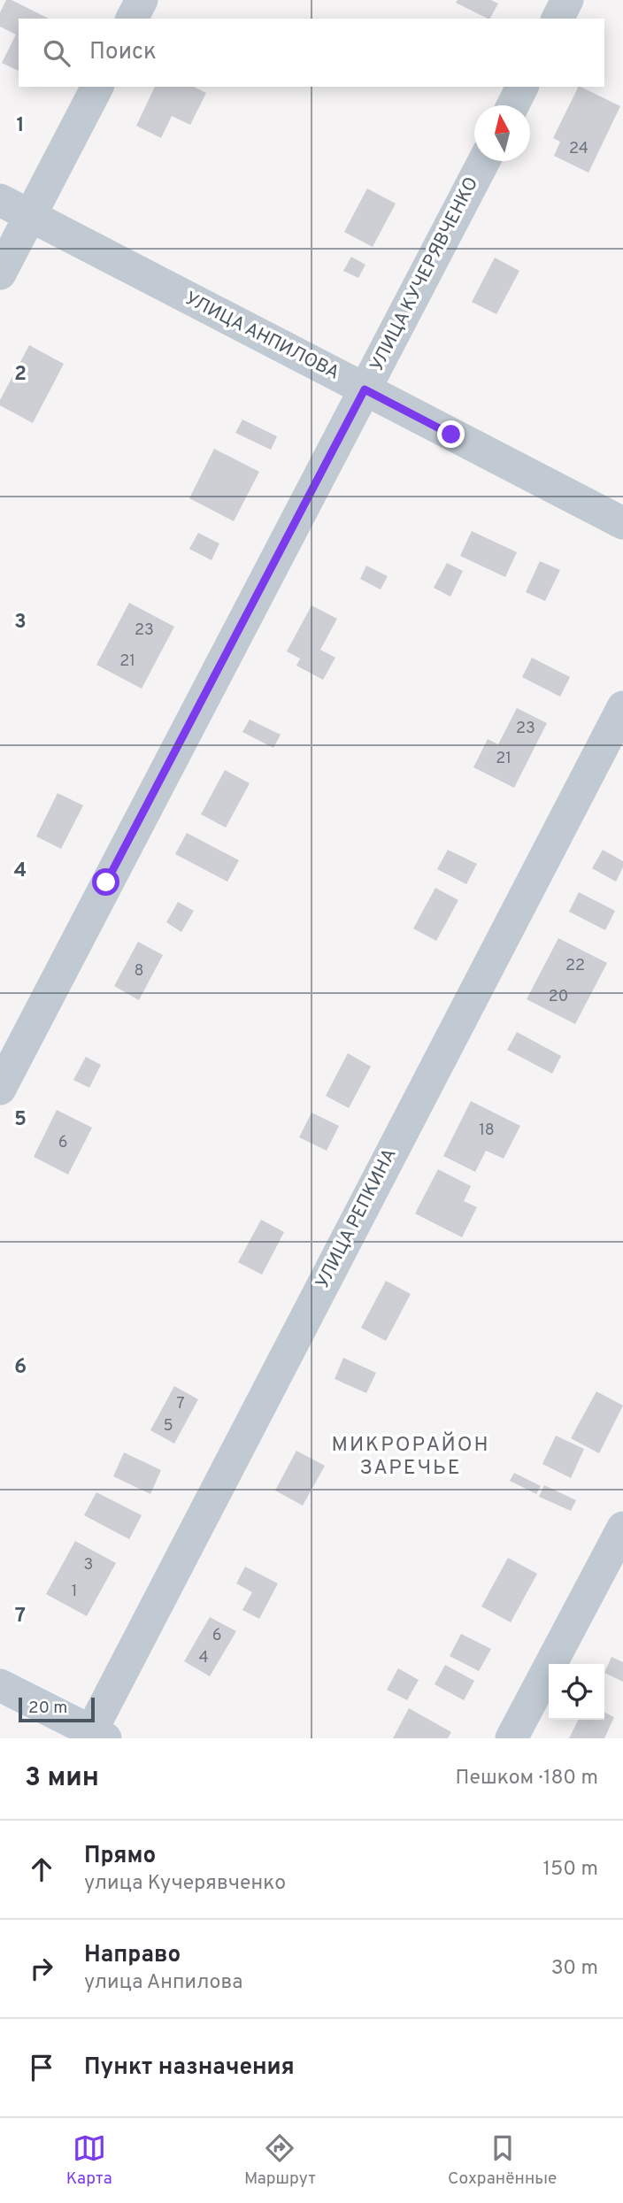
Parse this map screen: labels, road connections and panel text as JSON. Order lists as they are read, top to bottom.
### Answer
{
  "streets": {
    "street": ["УЛИЦА КУЧЕРЯВЧЕНКО", "УЛИЦА АНПИЛОВА", "УЛИЦА РЕПКИНА"]
  },
  "crossings": [
    ["УЛИЦА КУЧЕРЯВЧЕНКО", "УЛИЦА АНПИЛОВА"]
  ],
  "districts": ["МИКРОРАЙОН ЗАРЕЧЬЕ"],
  "house_numbers": [
    "24",
    "23",
    "21",
    "23",
    "21",
    "22",
    "8",
    "20",
    "18",
    "6",
    "7",
    "5",
    "3",
    "1",
    "6",
    "4"
  ],
  "scale_bar": "20 m",
  "north": "top",
  "page": {
    "search": "Поиск",
    "scale": "20 m",
    "heading": ["3 мин", "Пешком · 180 m"],
    "list": [
      ["Прямо", "улица Кучерявченко", "150 m"],
      ["Направо", "улица Анпилова", "30 m"],
      "Пункт назначения"
    ],
    "nav": ["Карта", "Маршрут", "Сохранённые"]
  },
  "grid": {
    "rows": [
      "1",
      "2",
      "3",
      "4",
      "5",
      "6",
      "7"
    ]
  }
}
